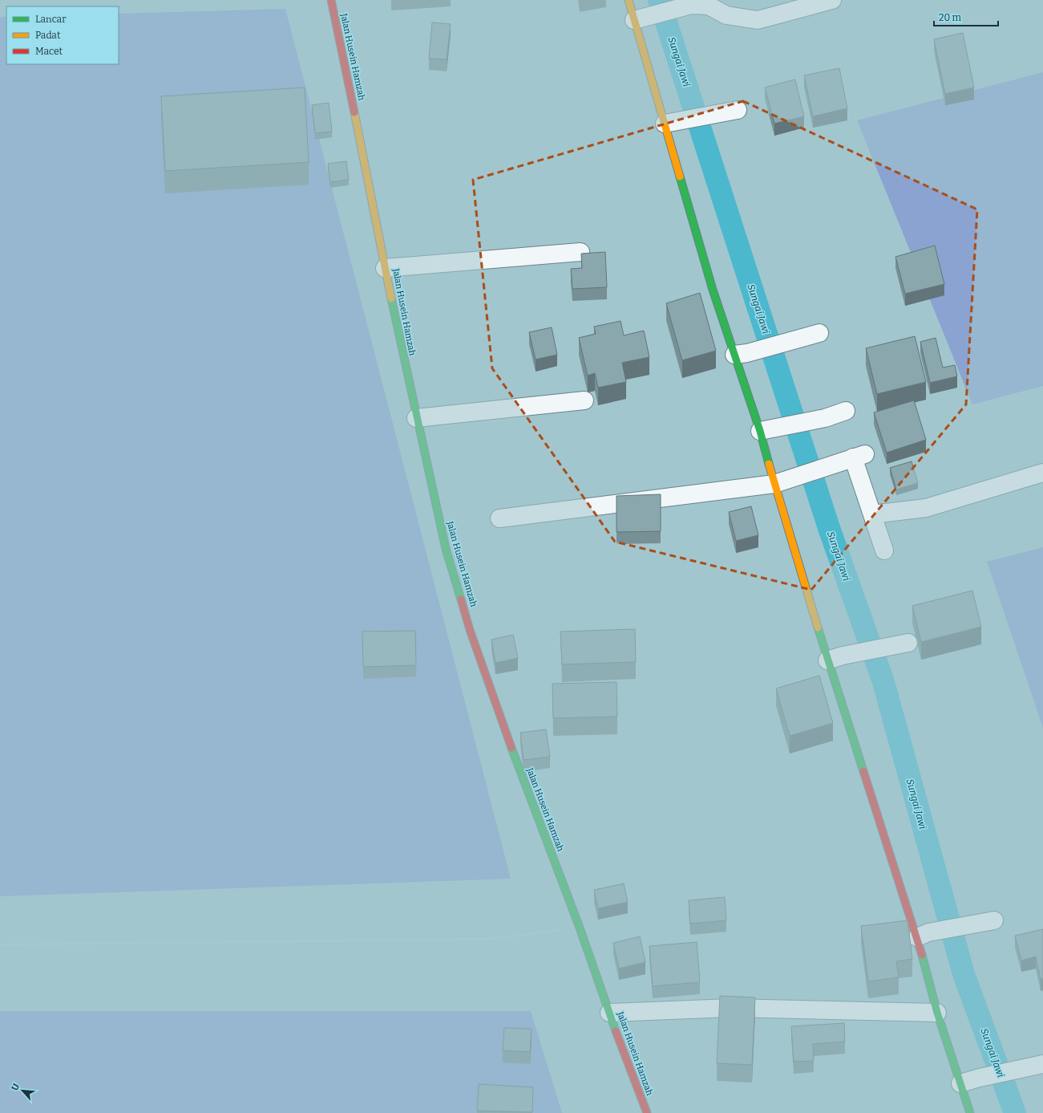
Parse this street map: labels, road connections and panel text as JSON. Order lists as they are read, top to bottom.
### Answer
{
  "streets": {
    "street": ["Jalan Husein Hamzah"]
  },
  "water": ["Sungai Jawi"],
  "legend": ["Lancar", "Padat", "Macet"],
  "scale_bar": "20 m",
  "north": "top left"
}
